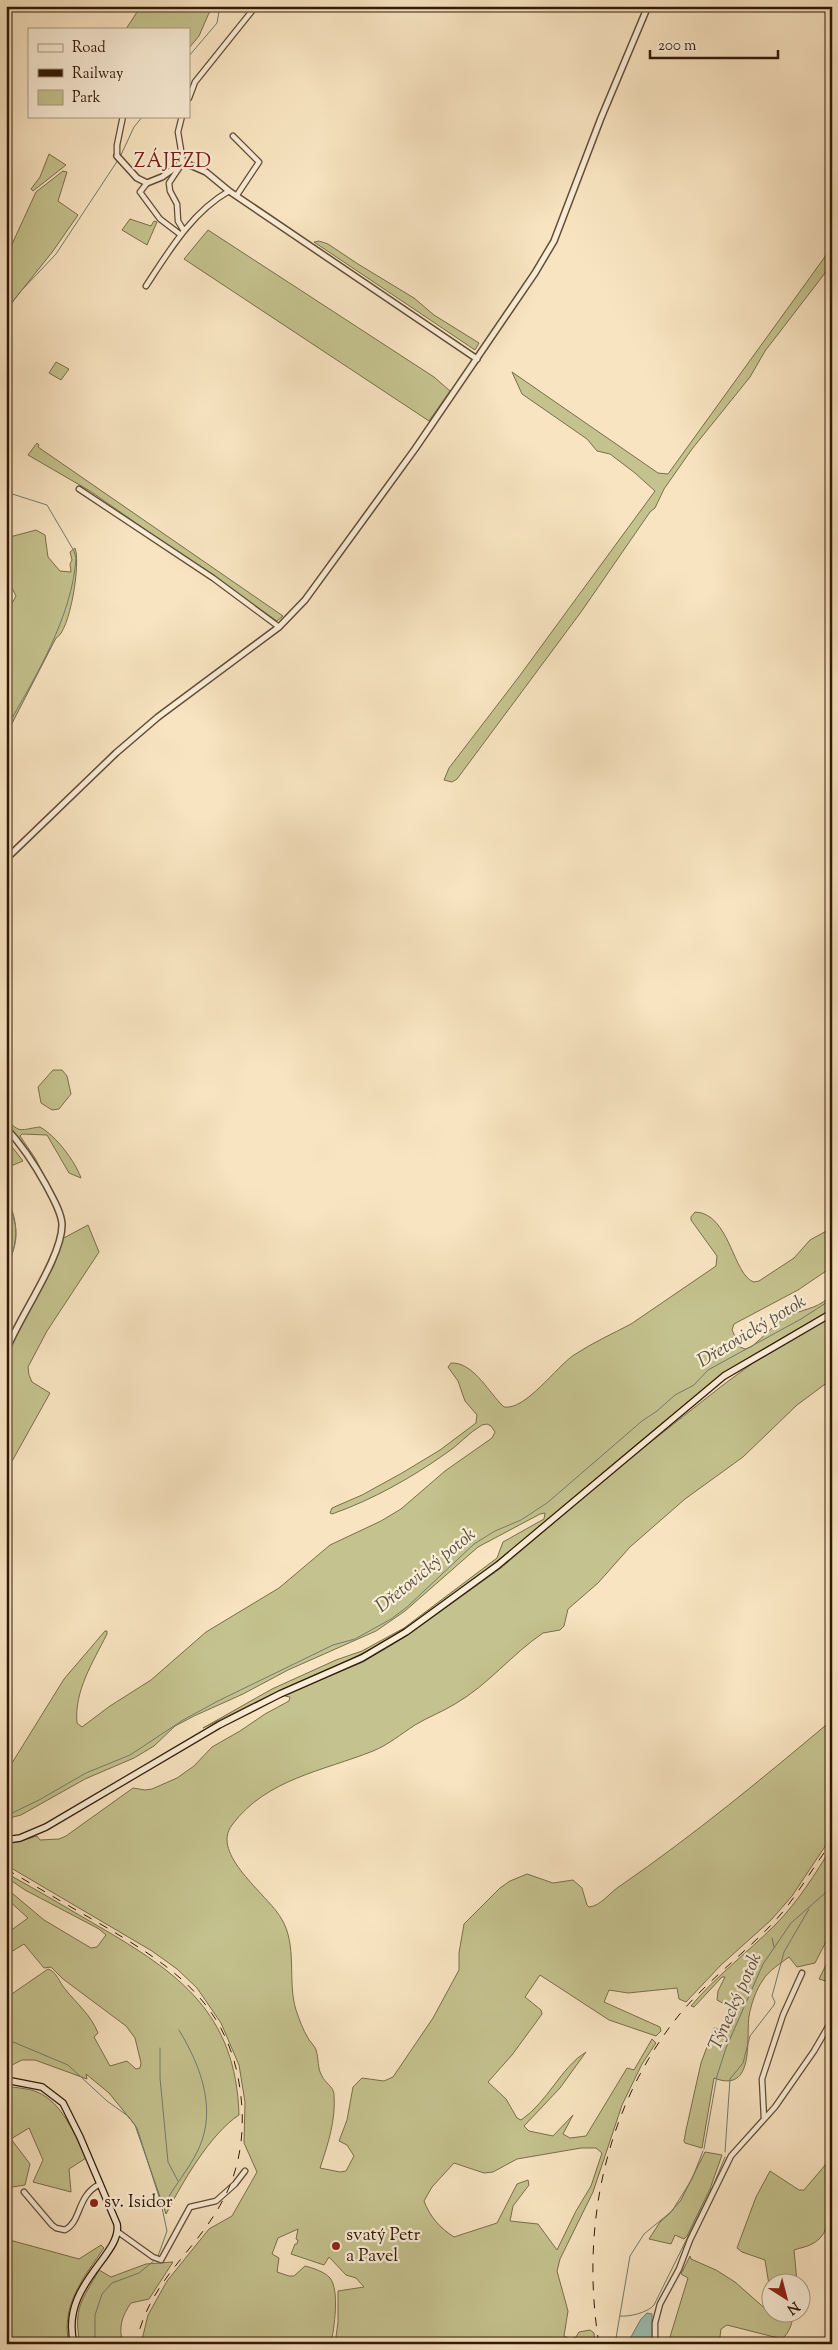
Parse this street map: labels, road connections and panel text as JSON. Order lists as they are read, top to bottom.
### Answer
{
  "districts": ["ZÁJEZD"],
  "water": ["Dřetovický potok", "Týnecký potok"],
  "places": ["sv. Isidor", "svatý Petr a Pavel"],
  "legend": ["Road", "Railway", "Park"],
  "scale_bar": "200 m",
  "north": "bottom right"
}
